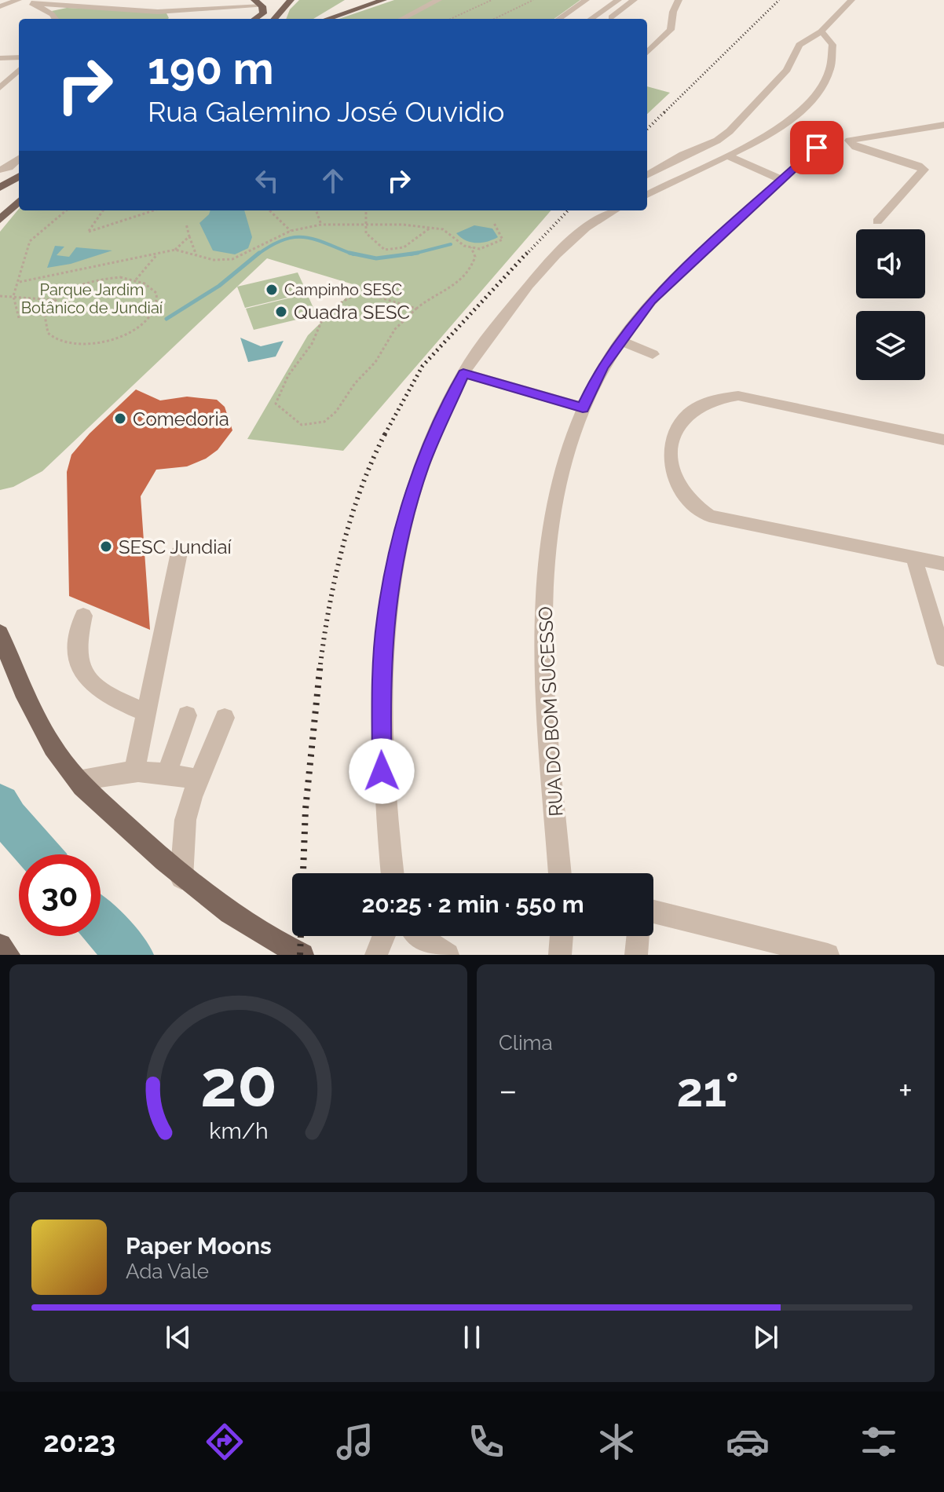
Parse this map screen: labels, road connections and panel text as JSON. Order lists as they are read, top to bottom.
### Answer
{
  "streets": {
    "street": ["RUA DO BOM SUCESSO"]
  },
  "parks": ["Parque Jardim Botânico de Jundiaí"],
  "places": [
    "Campinho SESC",
    "Quadra SESC",
    "Comedoria",
    "SESC Jundiaí"
  ],
  "page": {
    "turn": ["190 m", "Rua Galemino José Ouvidio"],
    "limit": "30",
    "trip": "20:25 · 2 min · 550 m",
    "tile": "Clima",
    "heat": ["−", "21°", "+"],
    "song": ["Paper Moons", "Ada Vale"],
    "tabs": "20:23",
    "gauge": ["20", "km/h"]
  }
}
